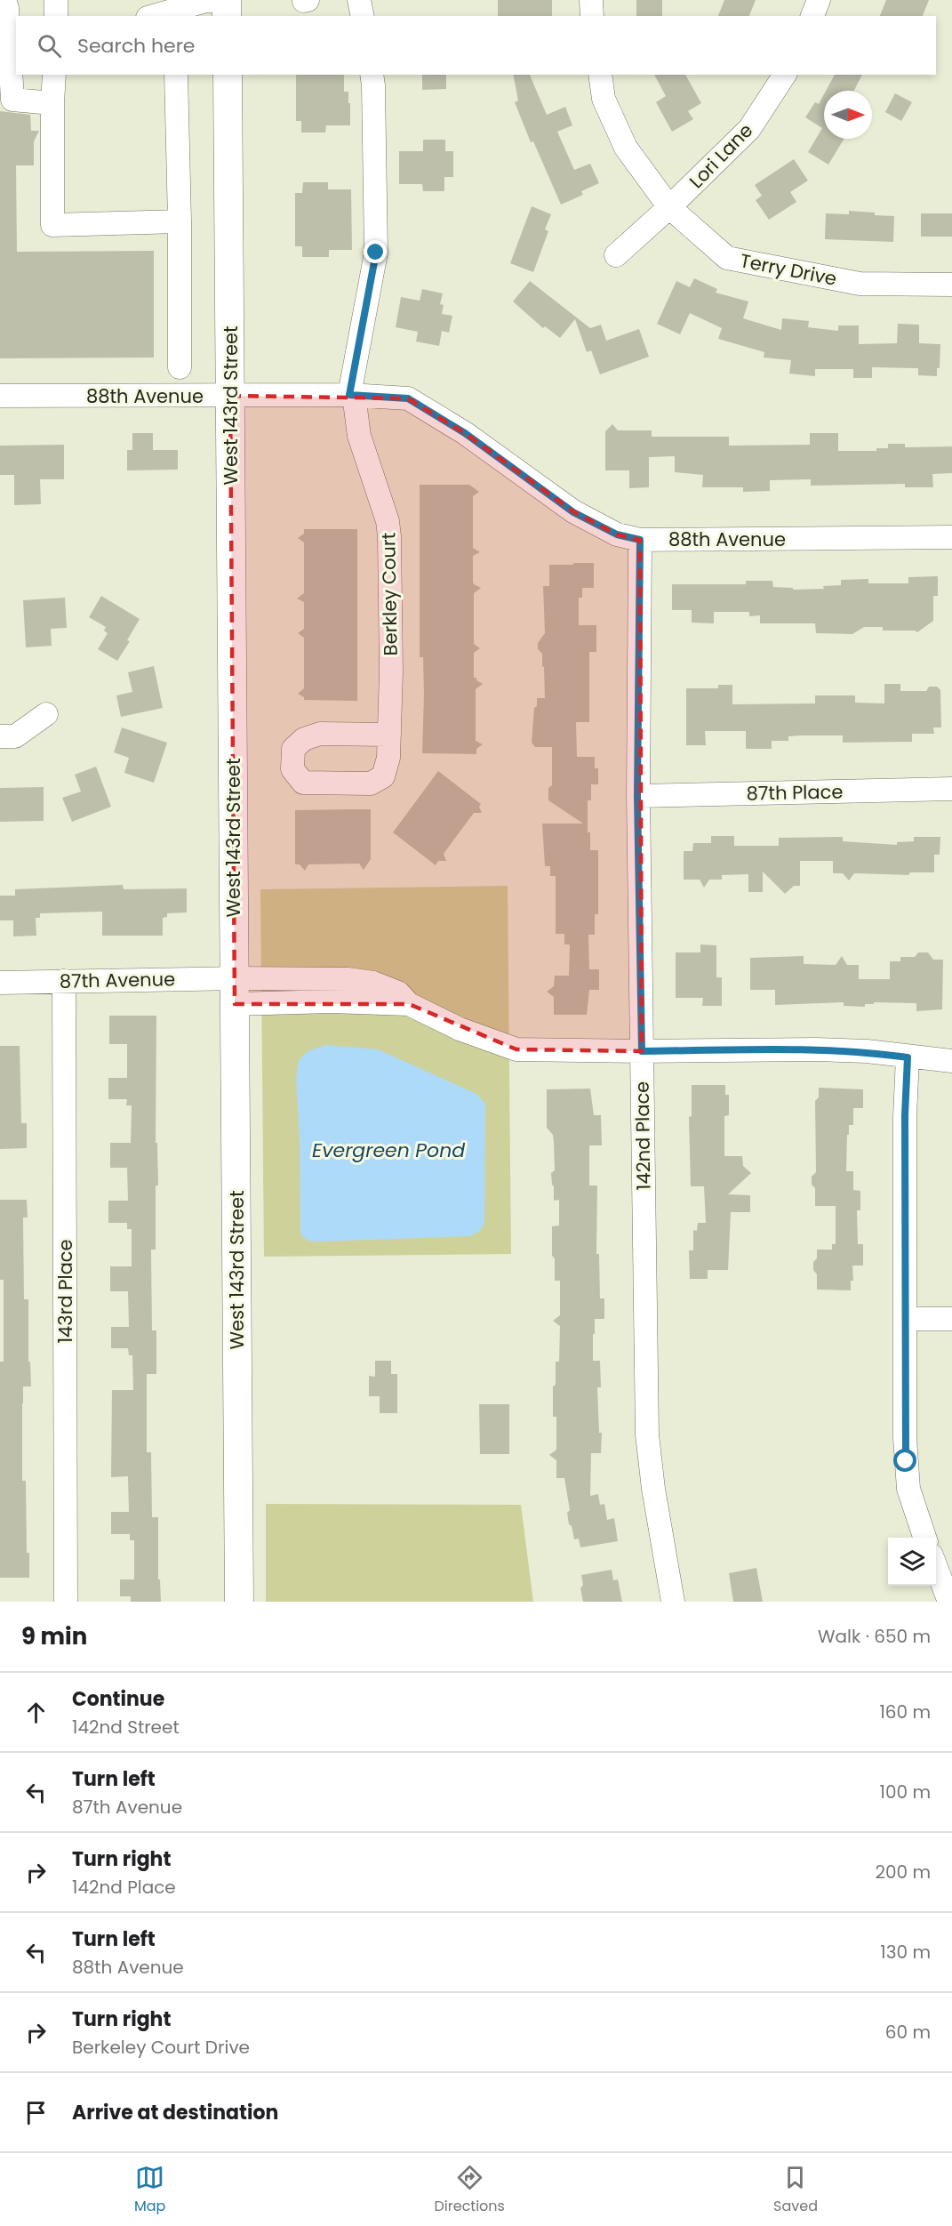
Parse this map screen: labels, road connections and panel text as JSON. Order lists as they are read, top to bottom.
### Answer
{
  "streets": {
    "main road": ["West 143rd Street"],
    "street": [
      "Lori Lane",
      "Terry Drive",
      "88th Avenue",
      "Berkley Court",
      "87th Place",
      "87th Avenue",
      "142nd Place",
      "143rd Place"
    ]
  },
  "crossings": [
    ["Lori Lane", "Terry Drive"],
    ["88th Avenue", "West 143rd Street"],
    ["88th Avenue", "Berkley Court"],
    ["88th Avenue", "142nd Place"],
    ["West 143rd Street", "87th Avenue"],
    ["87th Place", "142nd Place"],
    ["87th Avenue", "142nd Place"],
    ["87th Avenue", "143rd Place"]
  ],
  "water": ["Evergreen Pond"],
  "north": "right",
  "page": {
    "search": "Search here",
    "heading": ["9 min", "Walk · 650 m"],
    "list": [
      ["Continue", "142nd Street", "160 m"],
      ["Turn left", "87th Avenue", "100 m"],
      ["Turn right", "142nd Place", "200 m"],
      ["Turn left", "88th Avenue", "130 m"],
      ["Turn right", "Berkeley Court Drive", "60 m"],
      "Arrive at destination"
    ],
    "nav": ["Map", "Directions", "Saved"]
  }
}
